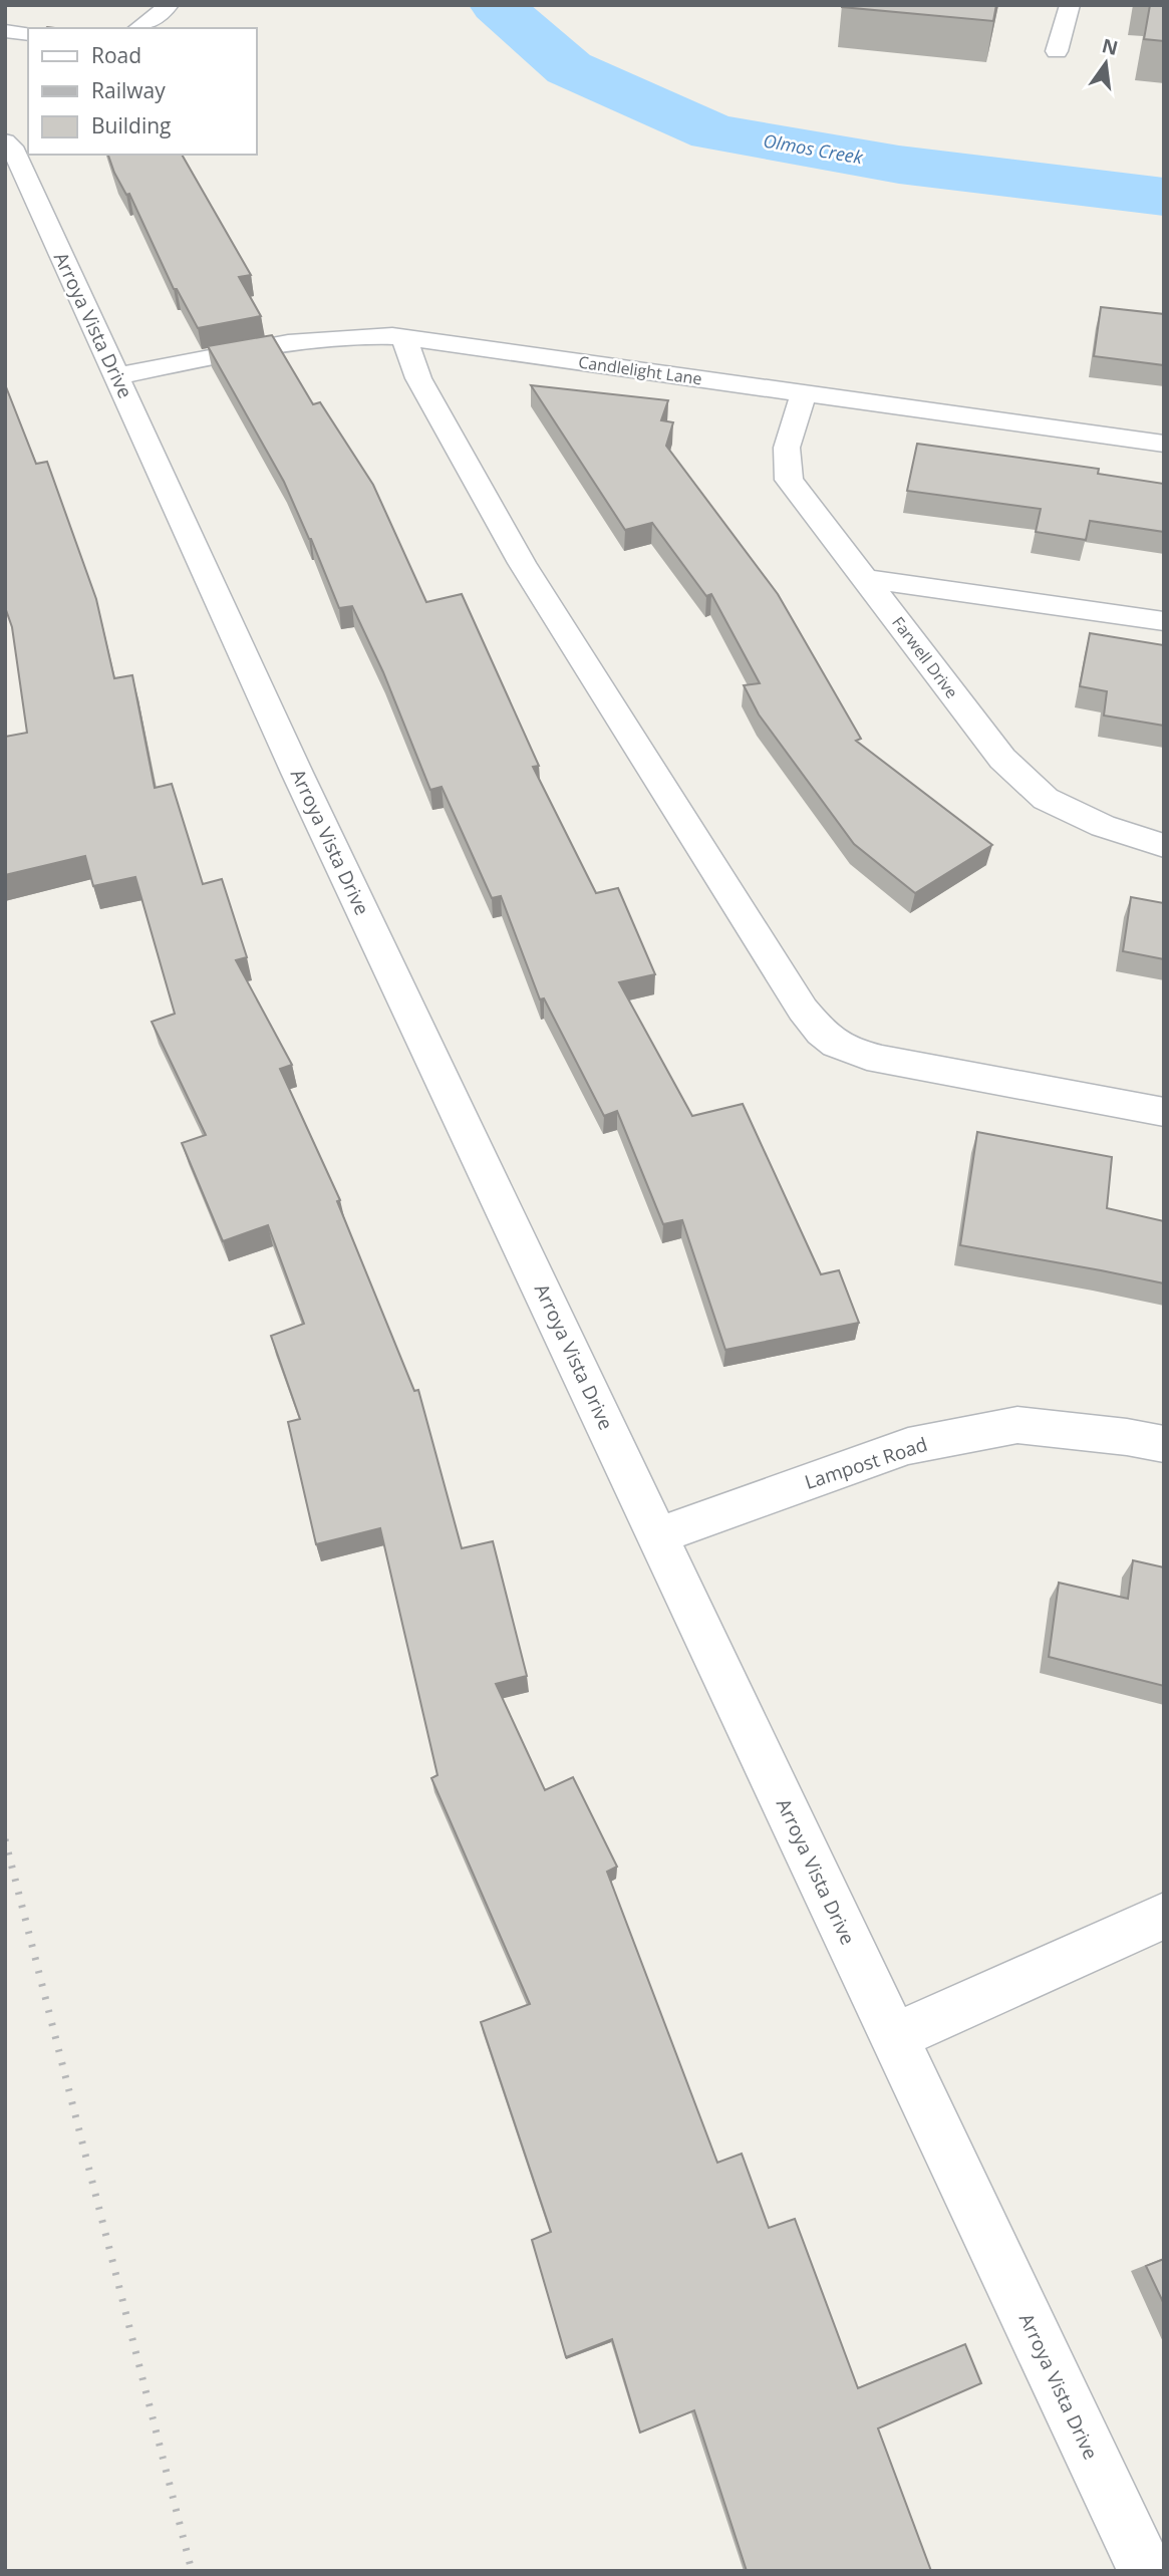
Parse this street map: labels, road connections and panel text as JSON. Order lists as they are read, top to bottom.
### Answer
{
  "streets": {
    "street": [
      "Arroya Vista Drive",
      "Candlelight Lane",
      "Farwell Drive",
      "Lampost Road"
    ]
  },
  "crossings": [
    ["Arroya Vista Drive", "Candlelight Lane"],
    ["Arroya Vista Drive", "Lampost Road"],
    ["Candlelight Lane", "Farwell Drive"]
  ],
  "water": ["Olmos Creek"],
  "legend": ["Road", "Railway", "Building"],
  "north": "top"
}
